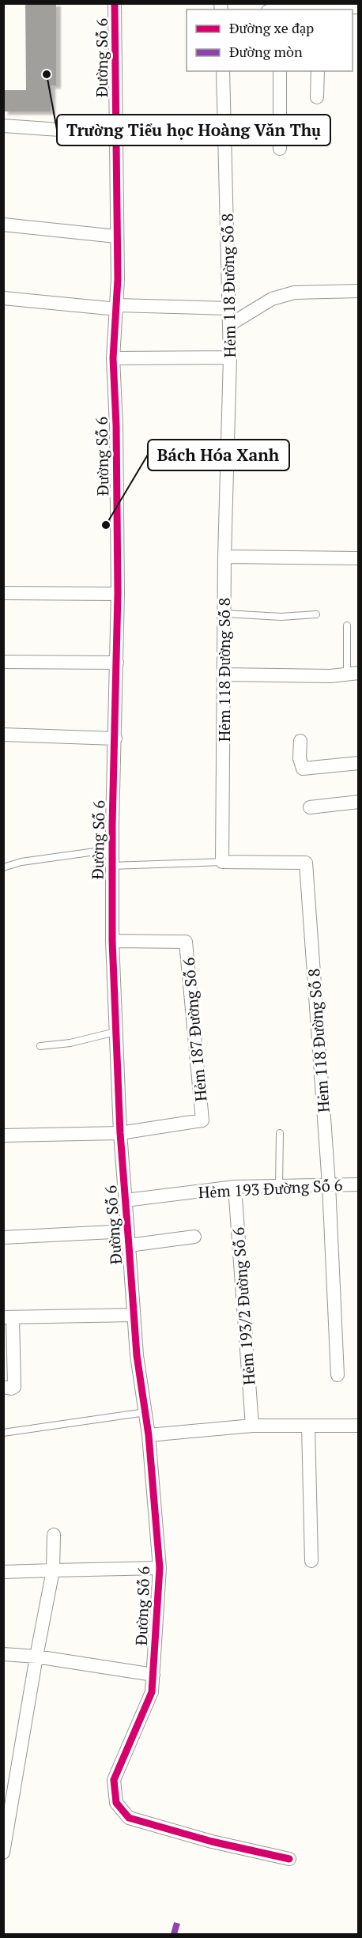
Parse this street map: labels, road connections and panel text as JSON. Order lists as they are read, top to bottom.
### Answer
{
  "streets": {
    "street": [
      "Đường Số 6",
      "Hẻm 118 Đường Số 8",
      "Hẻm 187 Đường Số 6",
      "Hẻm 193 Đường Số 6",
      "Hẻm 193/2 Đường Số 6"
    ]
  },
  "crossings": [
    ["Đường Số 6", "Hẻm 187 Đường Số 6"],
    ["Đường Số 6", "Hẻm 193 Đường Số 6"],
    ["Hẻm 118 Đường Số 8", "Hẻm 193 Đường Số 6"],
    ["Hẻm 193 Đường Số 6", "Hẻm 193/2 Đường Số 6"]
  ],
  "places": ["Trường Tiểu học Hoàng Văn Thụ", "Bách Hóa Xanh"],
  "legend": ["Đường xe đạp", "Đường mòn"]
}
